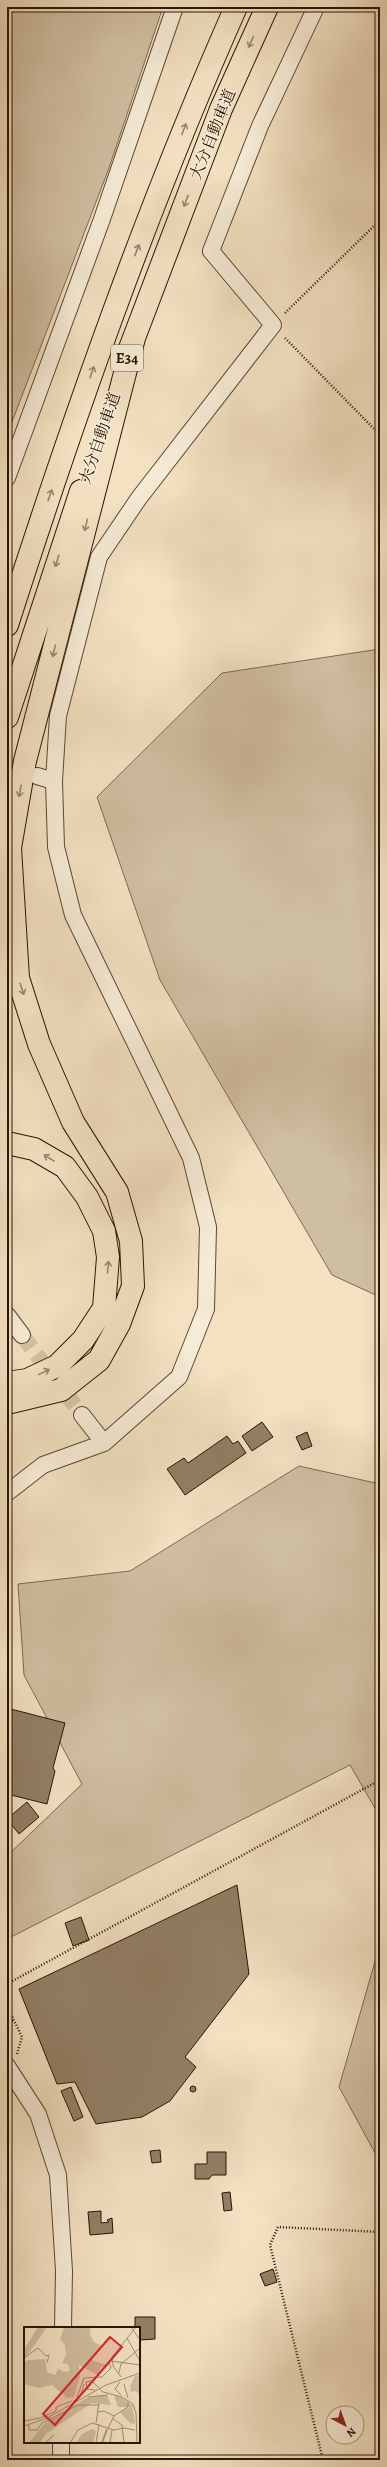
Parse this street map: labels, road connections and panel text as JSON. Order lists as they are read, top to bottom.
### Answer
{
  "streets": {
    "highway": ["大分自動車道", "E34"]
  },
  "north": "bottom right"
}
